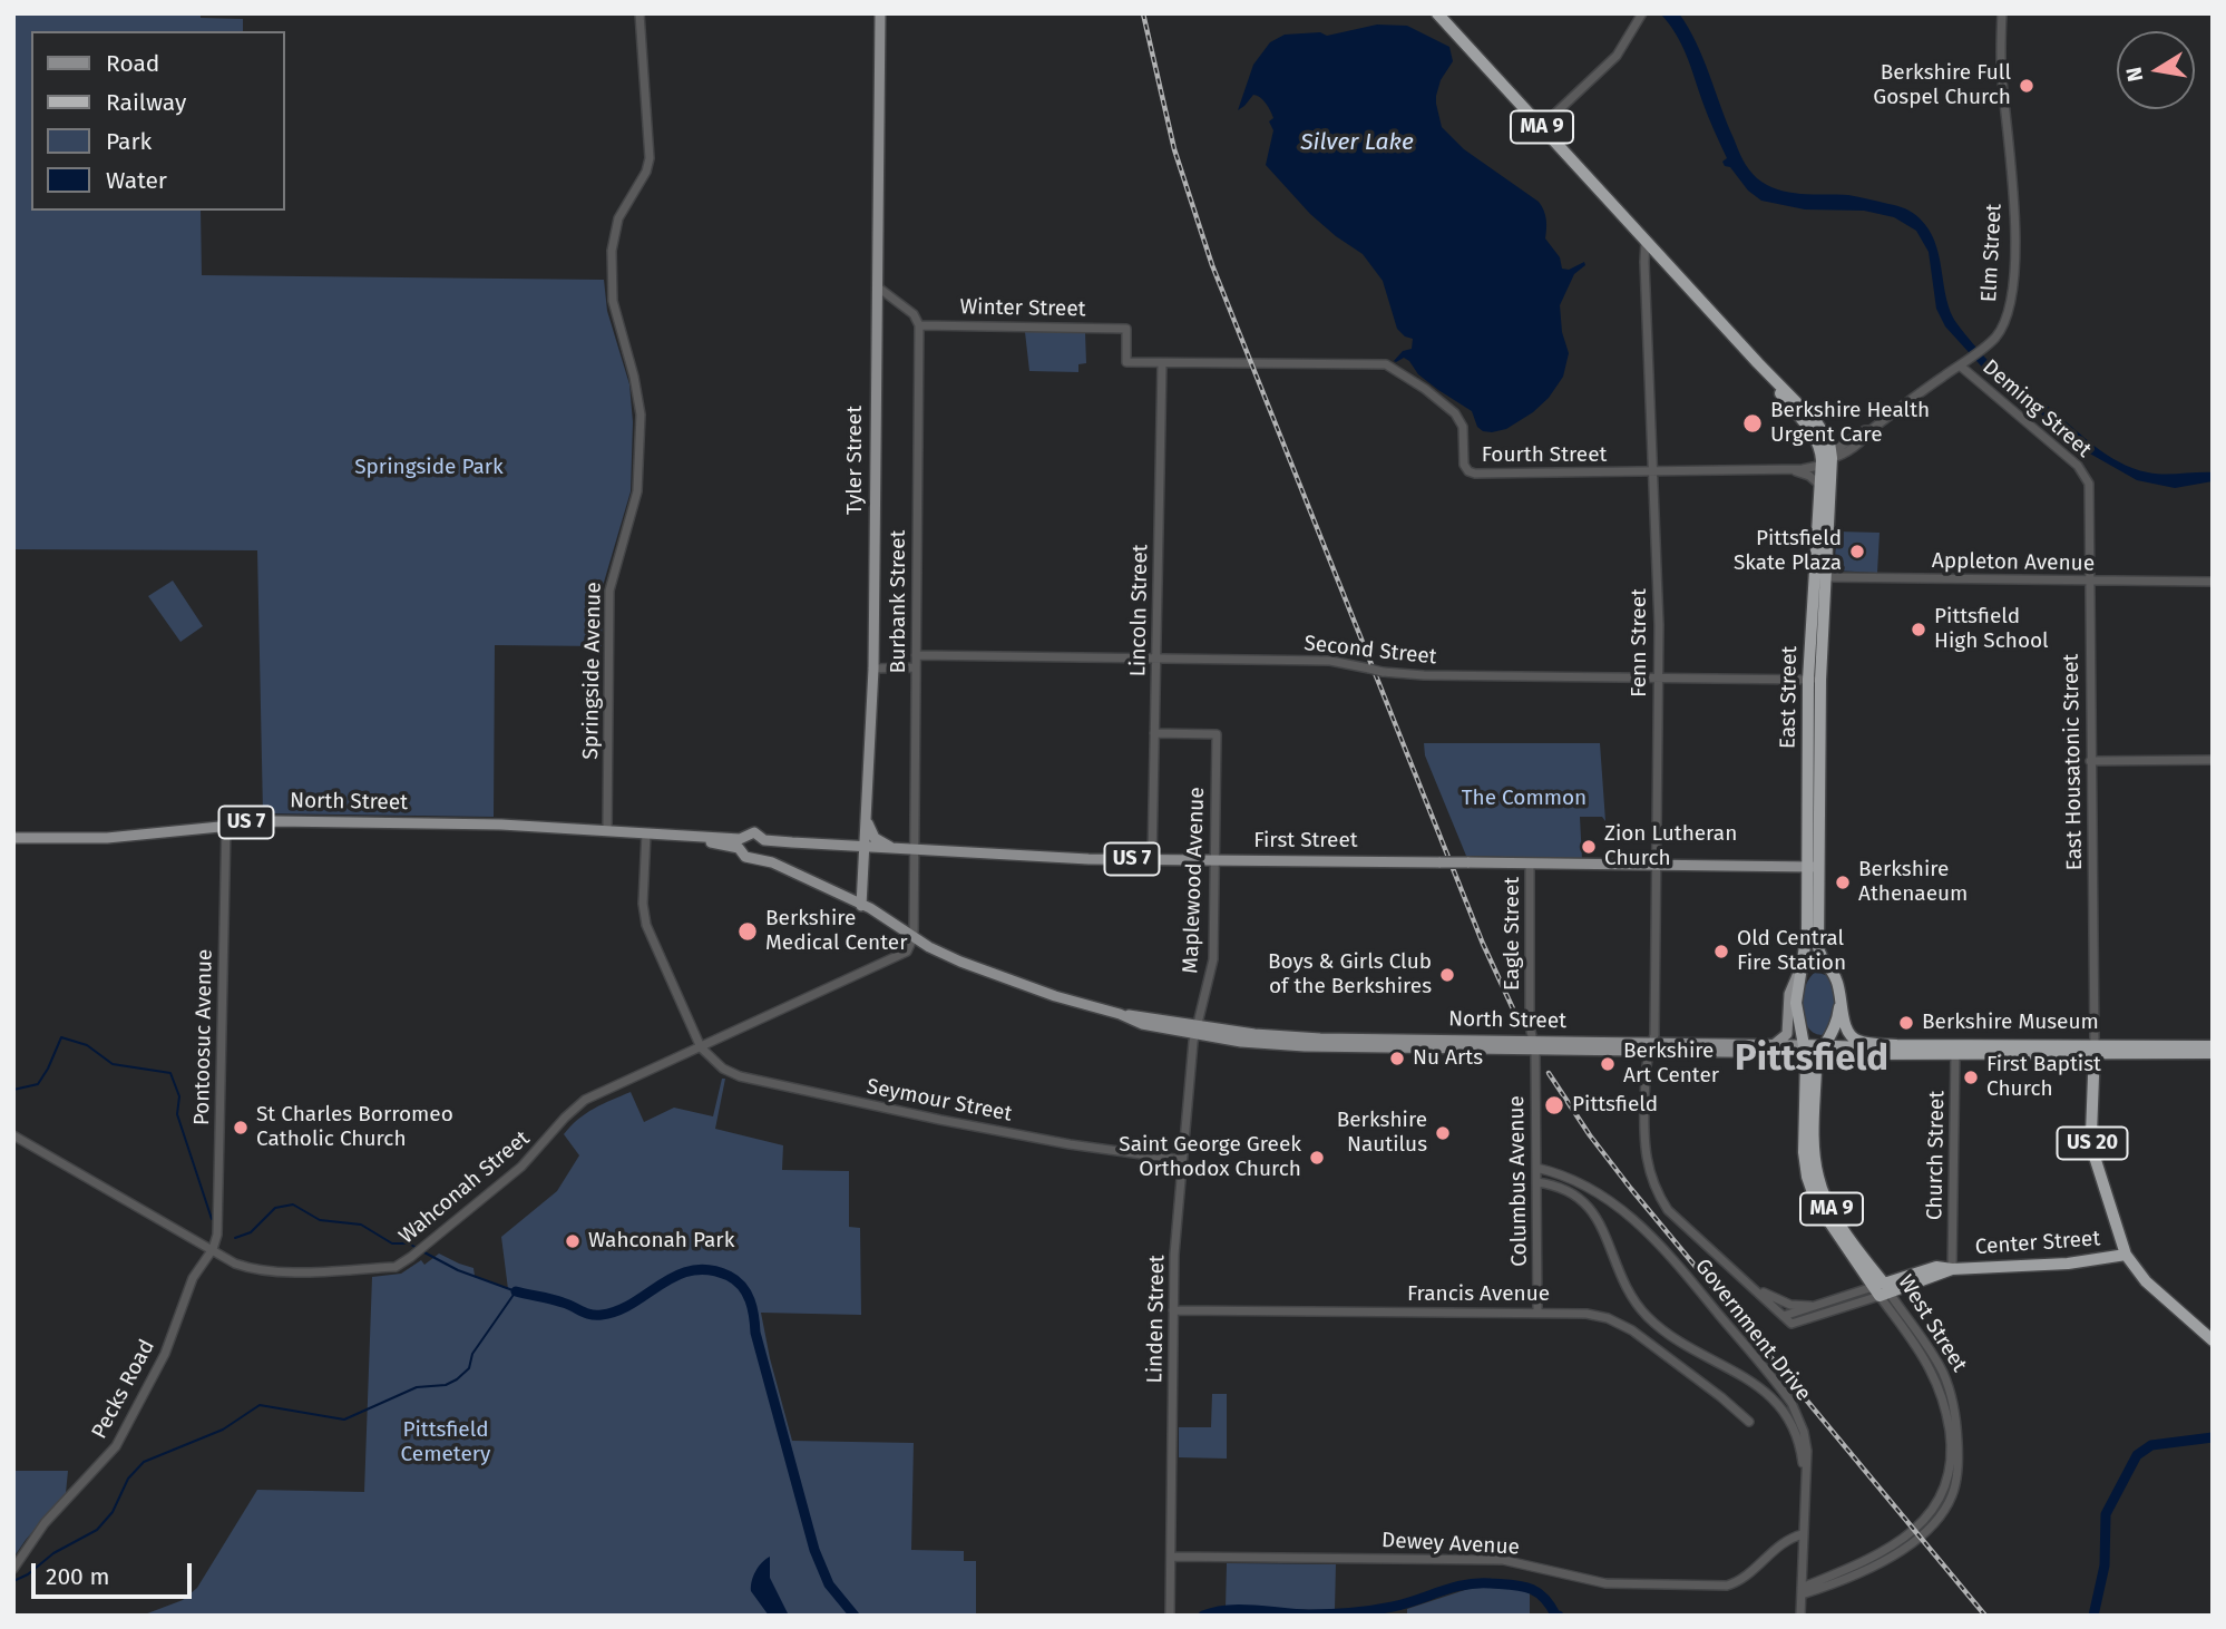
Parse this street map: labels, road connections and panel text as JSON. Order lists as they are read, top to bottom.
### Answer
{
  "streets": {
    "highway": [
      "MA 9",
      "East Street",
      "North Street",
      "US 20",
      "Center Street",
      "West Street"
    ],
    "main road": ["Tyler Street", "US 7", "First Street"],
    "street": [
      "Elm Street",
      "Winter Street",
      "Deming Street",
      "Fourth Street",
      "Appleton Avenue",
      "Burbank Street",
      "Lincoln Street",
      "Fenn Street",
      "Second Street",
      "Springside Avenue",
      "East Housatonic Street",
      "Maplewood Avenue",
      "Eagle Street",
      "Pontoosuc Avenue",
      "Seymour Street",
      "Church Street",
      "Columbus Avenue",
      "Wahconah Street",
      "Francis Avenue",
      "Linden Street",
      "Government Drive",
      "Pecks Road",
      "Dewey Avenue"
    ]
  },
  "crossings": [
    ["Elm Street", "Deming Street"],
    ["Elm Street", "Fourth Street"],
    ["Elm Street", "East Street"],
    ["Winter Street", "Fourth Street"],
    ["Winter Street", "Burbank Street"],
    ["Deming Street", "East Housatonic Street"],
    ["Fourth Street", "Lincoln Street"],
    ["Fourth Street", "Fenn Street"],
    ["Fourth Street", "East Street"],
    ["Tyler Street", "North Street"],
    ["Tyler Street", "First Street"],
    ["Appleton Avenue", "East Street"],
    ["Appleton Avenue", "East Housatonic Street"],
    ["Burbank Street", "Second Street"],
    ["Burbank Street", "North Street"],
    ["Burbank Street", "First Street"],
    ["Burbank Street", "Wahconah Street"],
    ["Lincoln Street", "Second Street"],
    ["Lincoln Street", "First Street"],
    ["Lincoln Street", "Maplewood Avenue"],
    ["Fenn Street", "Second Street"],
    ["Fenn Street", "East Street"],
    ["Fenn Street", "North Street"],
    ["Fenn Street", "First Street"],
    ["Second Street", "East Street"],
    ["Springside Avenue", "North Street"],
    ["East Street", "North Street"],
    ["East Street", "First Street"],
    ["East Housatonic Street", "US 20"],
    ["North Street", "First Street"],
    ["North Street", "Maplewood Avenue"],
    ["North Street", "Eagle Street"],
    ["North Street", "Pontoosuc Avenue"],
    ["North Street", "Columbus Avenue"],
    ["North Street", "Wahconah Street"],
    ["North Street", "Linden Street"],
    ["North Street", "West Street"],
    ["First Street", "Maplewood Avenue"],
    ["First Street", "Eagle Street"],
    ["Maplewood Avenue", "Linden Street"],
    ["Eagle Street", "Columbus Avenue"],
    ["Pontoosuc Avenue", "Wahconah Street"],
    ["Pontoosuc Avenue", "Pecks Road"],
    ["Seymour Street", "Wahconah Street"],
    ["Seymour Street", "Linden Street"],
    ["US 20", "Center Street"],
    ["Church Street", "Center Street"],
    ["Columbus Avenue", "Francis Avenue"],
    ["Columbus Avenue", "Government Drive"],
    ["Wahconah Street", "Pecks Road"],
    ["Center Street", "West Street"],
    ["Francis Avenue", "Linden Street"],
    ["Linden Street", "Dewey Avenue"],
    ["West Street", "Government Drive"],
    ["Government Drive", "Dewey Avenue"]
  ],
  "districts": ["Pittsfield"],
  "water": ["Silver Lake"],
  "parks": ["Springside Park", "The Common", "Pittsfield Cemetery"],
  "places": [
    "Berkshire Full Gospel Church",
    "Berkshire Health Urgent Care",
    "Pittsfield Skate Plaza",
    "Pittsfield High School",
    "Zion Lutheran Church",
    "Berkshire Athenaeum",
    "Berkshire Medical Center",
    "Old Central Fire Station",
    "Boys & Girls Club of the Berkshires",
    "Berkshire Museum",
    "Nu Arts",
    "Berkshire Art Center",
    "First Baptist Church",
    "Pittsfield",
    "St Charles Borromeo Catholic Church",
    "Berkshire Nautilus",
    "Saint George Greek Orthodox Church",
    "Wahconah Park"
  ],
  "legend": [
    "Road",
    "Railway",
    "Park",
    "Water"
  ],
  "scale_bar": "200 m",
  "north": "left"
}
